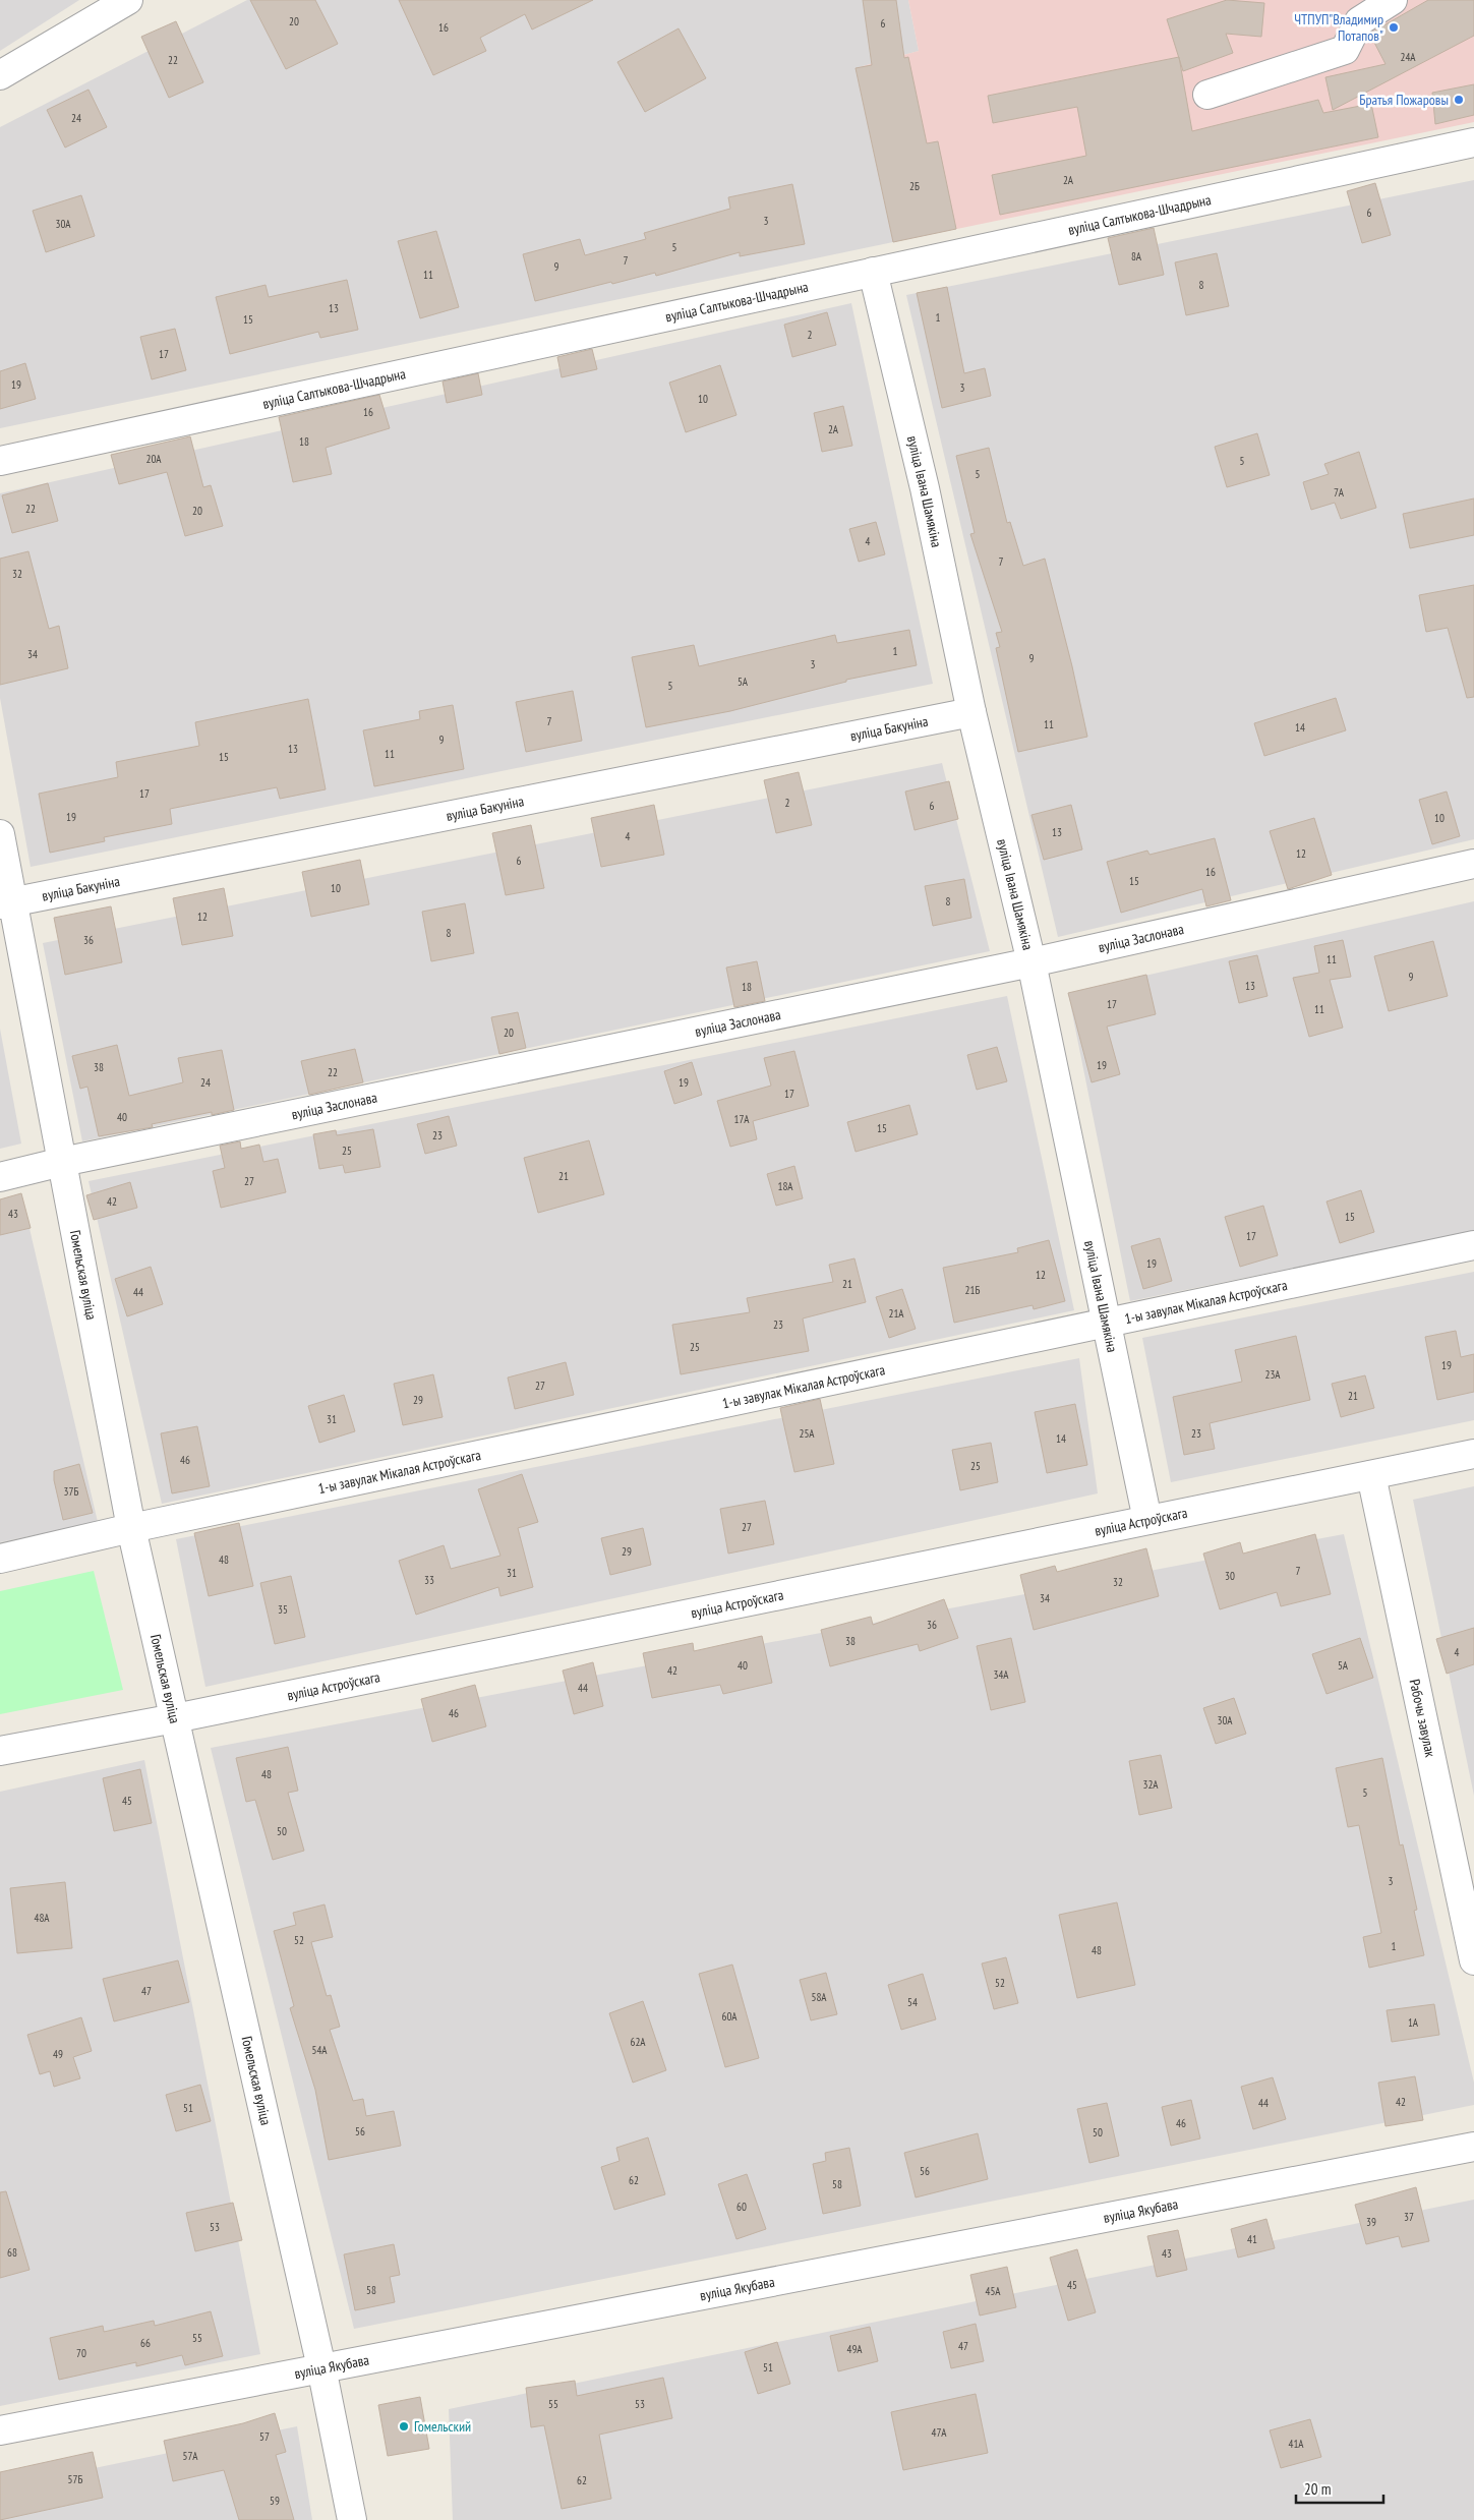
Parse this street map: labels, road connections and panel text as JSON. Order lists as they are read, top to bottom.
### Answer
{
  "streets": {
    "street": [
      "вуліца Салтыкова-Шчадрына",
      "вуліца Івана Шамякіна",
      "вуліца Бакуніна",
      "вуліца Заслонава",
      "Гомельская вуліца",
      "1-ы завулак Мікалая Астроўскага",
      "вуліца Астроўскага",
      "Рабочы завулак",
      "вуліца Якубава"
    ]
  },
  "crossings": [
    ["вуліца Салтыкова-Шчадрына", "вуліца Івана Шамякіна"],
    ["вуліца Івана Шамякіна", "вуліца Бакуніна"],
    ["вуліца Івана Шамякіна", "вуліца Заслонава"],
    ["вуліца Івана Шамякіна", "1-ы завулак Мікалая Астроўскага"],
    ["вуліца Івана Шамякіна", "вуліца Астроўскага"],
    ["вуліца Бакуніна", "Гомельская вуліца"],
    ["вуліца Заслонава", "Гомельская вуліца"],
    ["Гомельская вуліца", "1-ы завулак Мікалая Астроўскага"],
    ["Гомельская вуліца", "вуліца Астроўскага"],
    ["Гомельская вуліца", "вуліца Якубава"],
    ["вуліца Астроўскага", "Рабочы завулак"]
  ],
  "places": ["ЧТПУП\"Владимир Потапов\"", "Братья Пожаровы", "Гомельский"],
  "house_numbers": [
    "20",
    "6",
    "16",
    "24А",
    "22",
    "24",
    "2А",
    "2Б",
    "6",
    "3",
    "30А",
    "5",
    "8А",
    "7",
    "9",
    "11",
    "8",
    "13",
    "1",
    "15",
    "2",
    "17",
    "19",
    "3",
    "10",
    "16",
    "2А",
    "18",
    "20А",
    "5",
    "5",
    "7А",
    "22",
    "20",
    "4",
    "7",
    "32",
    "1",
    "34",
    "9",
    "3",
    "5А",
    "5",
    "7",
    "11",
    "14",
    "9",
    "13",
    "11",
    "15",
    "17",
    "2",
    "6",
    "19",
    "10",
    "13",
    "4",
    "12",
    "6",
    "16",
    "15",
    "10",
    "8",
    "12",
    "8",
    "36",
    "11",
    "9",
    "13",
    "18",
    "17",
    "11",
    "20",
    "19",
    "38",
    "22",
    "24",
    "19",
    "17",
    "40",
    "17А",
    "15",
    "23",
    "25",
    "21",
    "27",
    "18А",
    "42",
    "43",
    "15",
    "17",
    "19",
    "12",
    "21",
    "21Б",
    "44",
    "21А",
    "23",
    "25",
    "19",
    "23А",
    "27",
    "21",
    "29",
    "31",
    "25А",
    "23",
    "14",
    "46",
    "25",
    "37Б",
    "27",
    "29",
    "48",
    "7",
    "31",
    "30",
    "33",
    "32",
    "34",
    "35",
    "36",
    "38",
    "4",
    "40",
    "5А",
    "42",
    "34А",
    "44",
    "46",
    "30А",
    "48",
    "32А",
    "5",
    "45",
    "50",
    "3",
    "48А",
    "52",
    "1",
    "48",
    "52",
    "47",
    "58А",
    "54",
    "60А",
    "1А",
    "62А",
    "54А",
    "49",
    "42",
    "44",
    "51",
    "46",
    "56",
    "50",
    "56",
    "62",
    "58",
    "60",
    "37",
    "39",
    "53",
    "41",
    "68",
    "43",
    "45",
    "58",
    "45А",
    "55",
    "66",
    "47",
    "49А",
    "70",
    "51",
    "55",
    "53",
    "47А",
    "57",
    "41А",
    "57А",
    "57Б",
    "62",
    "59"
  ],
  "scale_bar": "20 m"
}
